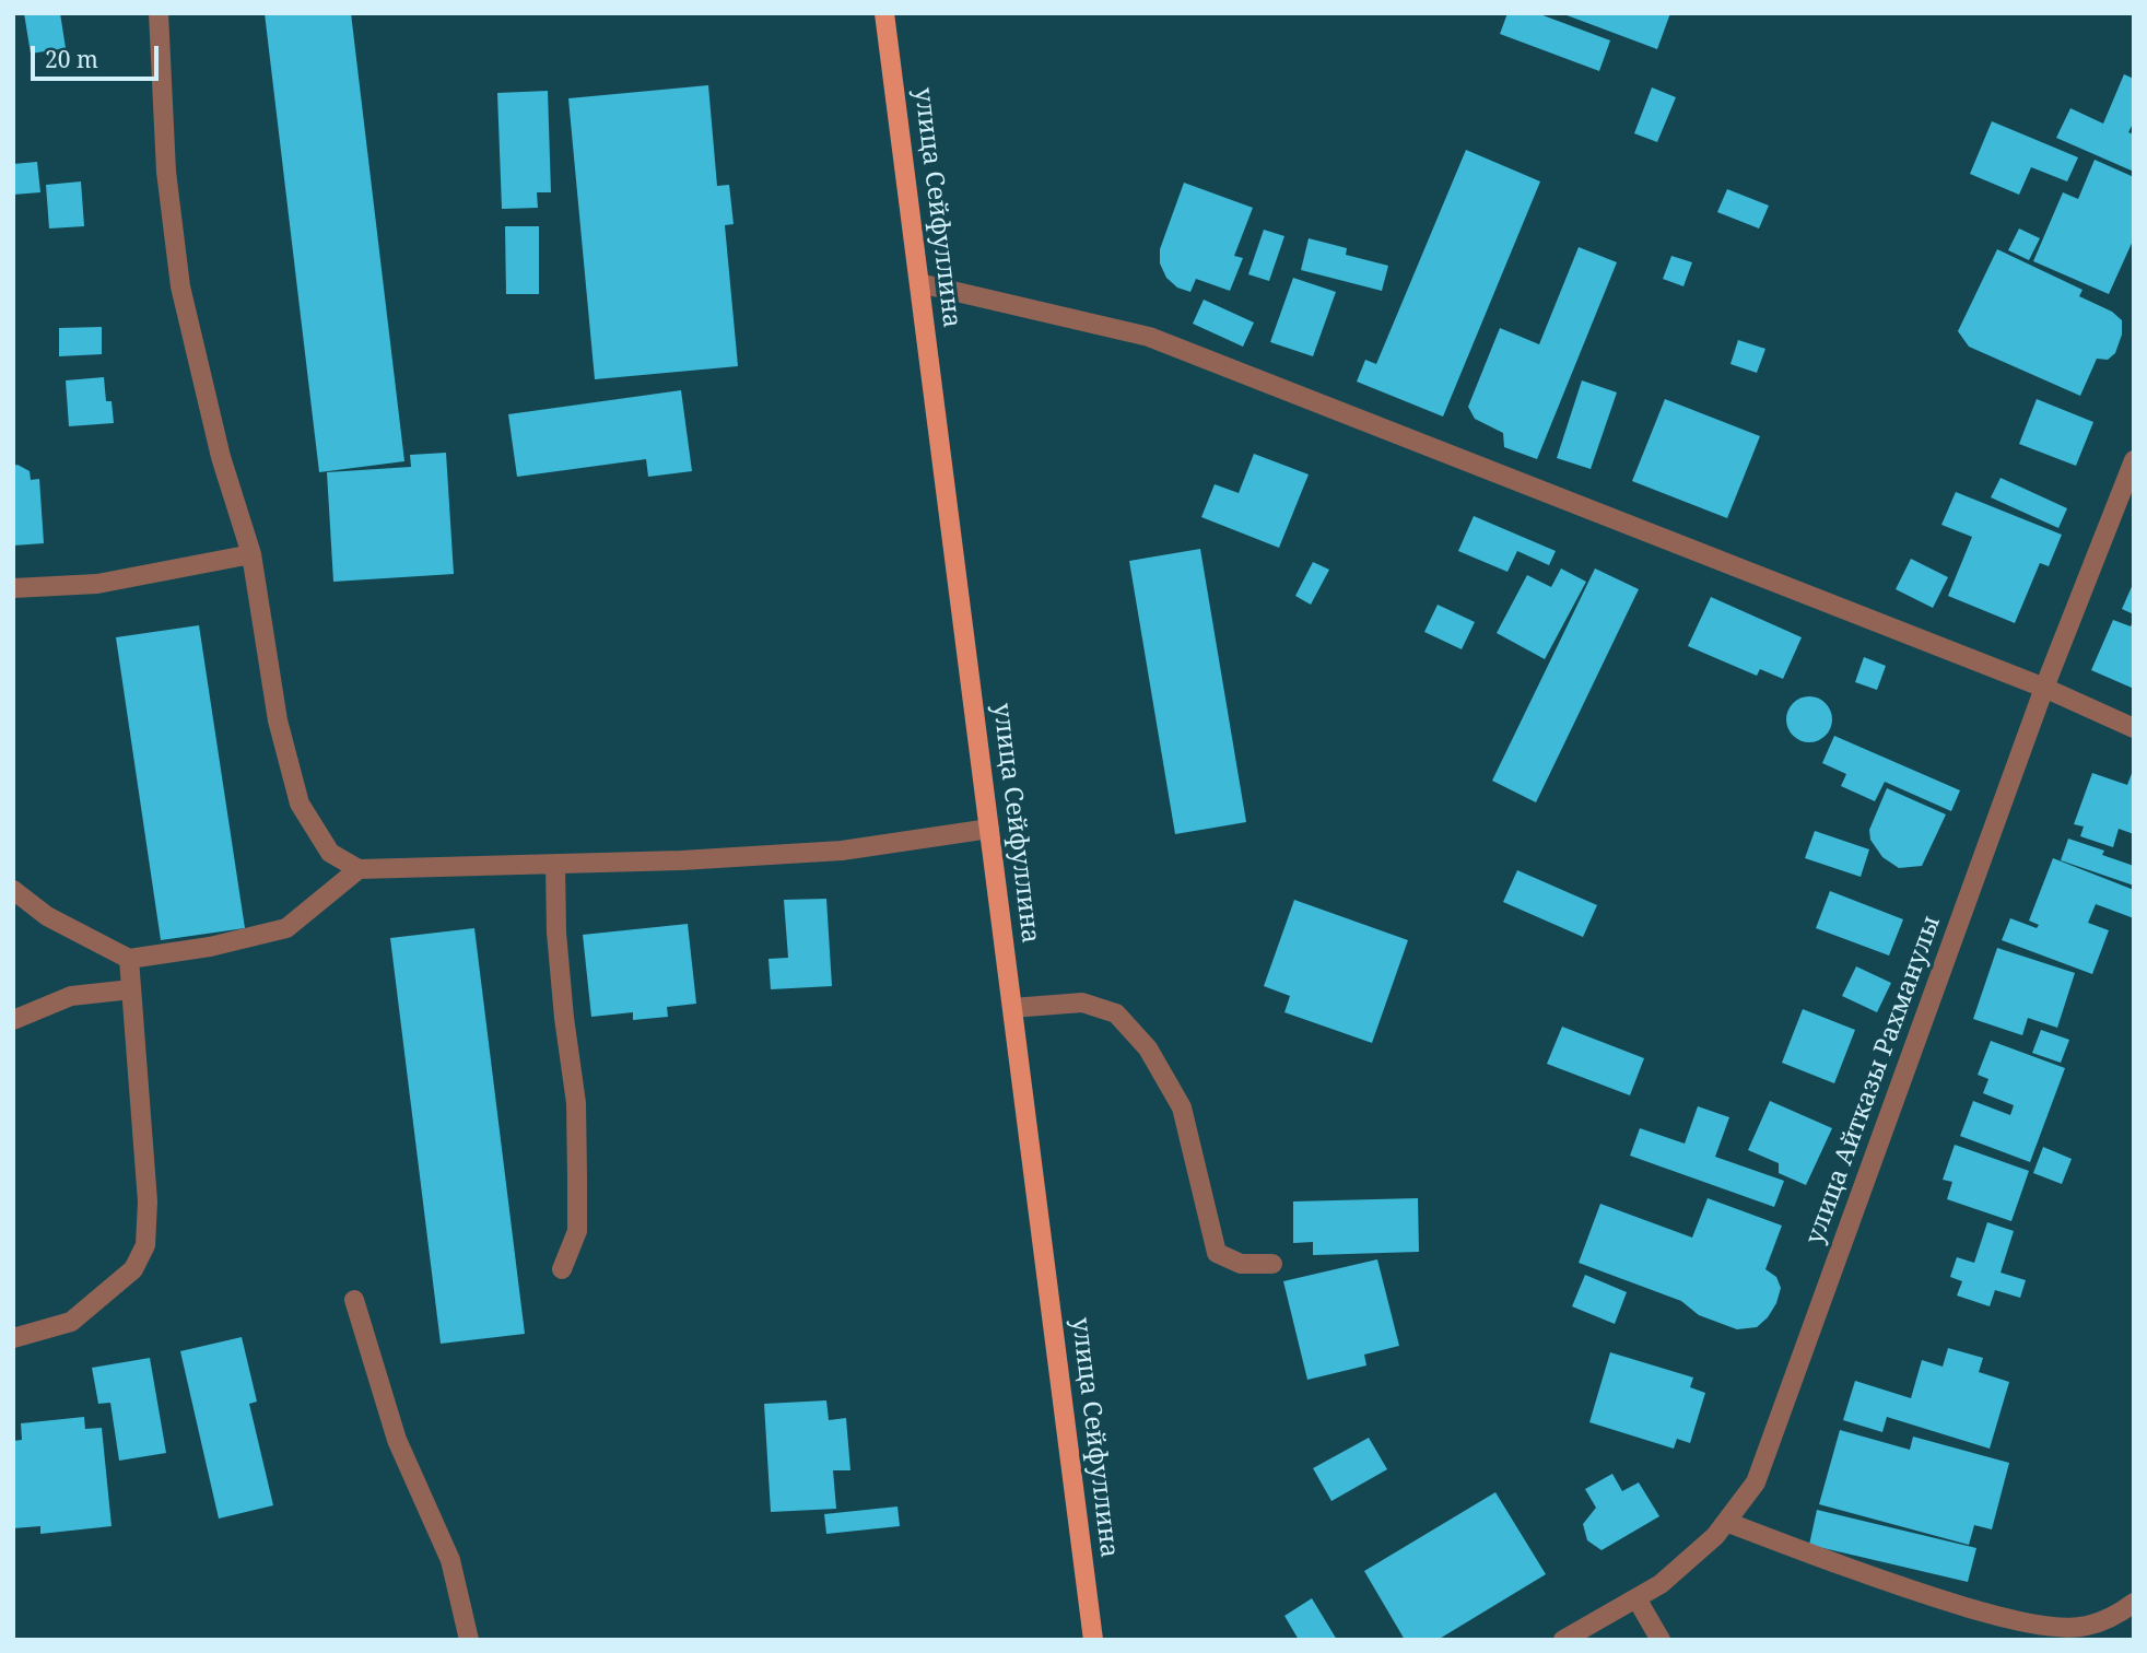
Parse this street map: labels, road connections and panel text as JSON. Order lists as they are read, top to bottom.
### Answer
{
  "streets": {
    "main road": ["улица Сейфуллина"],
    "street": ["улица Айтказы Рахманулы"]
  },
  "scale_bar": "20 m"
}
